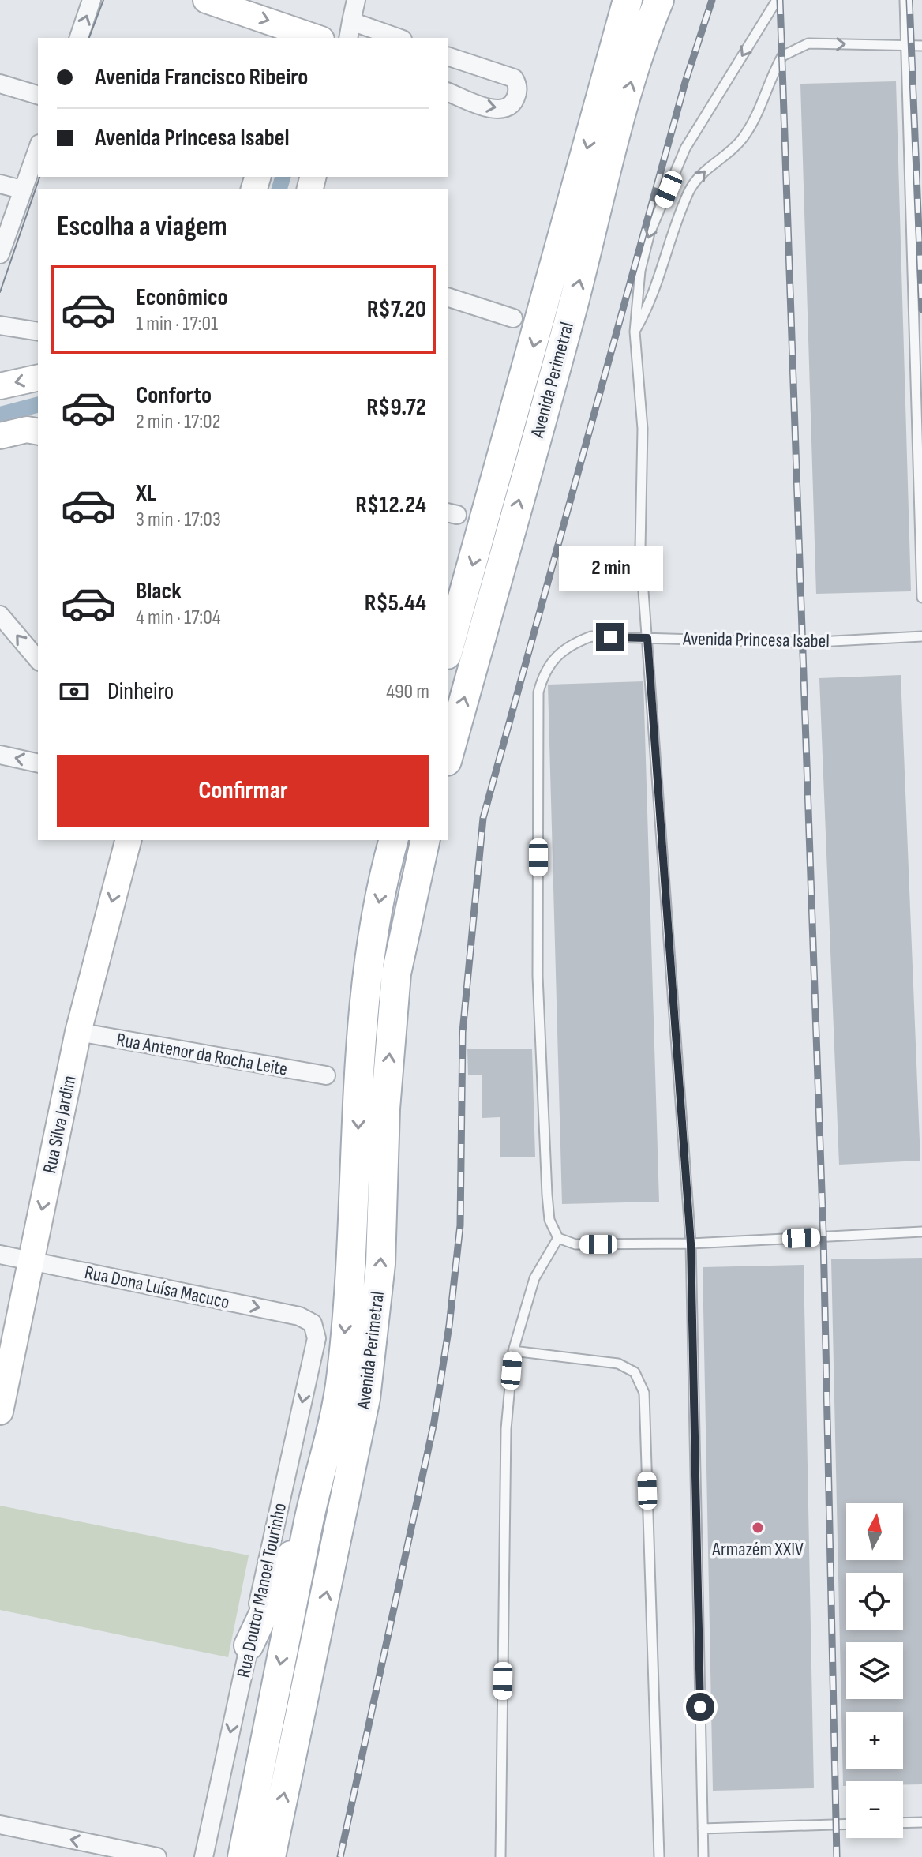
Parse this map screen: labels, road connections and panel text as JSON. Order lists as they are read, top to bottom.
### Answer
{
  "streets": {
    "main road": ["Avenida Perimetral"],
    "street": [
      "Rua Antenor da Rocha Leite",
      "Rua Silva Jardim",
      "Rua Dona Luísa Macuco",
      "Rua Doutor Manoel Tourinho"
    ],
    "lane": ["Avenida Princesa Isabel"]
  },
  "crossings": [
    ["Rua Antenor da Rocha Leite", "Rua Silva Jardim"],
    ["Rua Silva Jardim", "Rua Dona Luísa Macuco"],
    ["Rua Dona Luísa Macuco", "Rua Doutor Manoel Tourinho"]
  ],
  "one_way": ["Rua Silva Jardim", "Rua Dona Luísa Macuco", "Rua Doutor Manoel Tourinho"],
  "places": ["Armazém XXIV"],
  "north": "top",
  "page": {
    "banner": ["Avenida Francisco Ribeiro", "Avenida Princesa Isabel"],
    "heading": "Escolha a viagem",
    "list": [
      {
        "name": "Econômico",
        "note": "1 min · 17:01",
        "value": "R$7.20"
      },
      {
        "name": "Conforto",
        "note": "2 min · 17:02",
        "value": "R$9.72"
      },
      {
        "name": "XL",
        "note": "3 min · 17:03",
        "value": "R$12.24"
      },
      {
        "name": "Black",
        "note": "4 min · 17:04",
        "value": "R$5.44"
      }
    ],
    "bubble": "2 min",
    "pay": ["Dinheiro", "490 m"],
    "buttons": "Confirmar",
    "map_buttons": ["+", "−"]
  }
}
